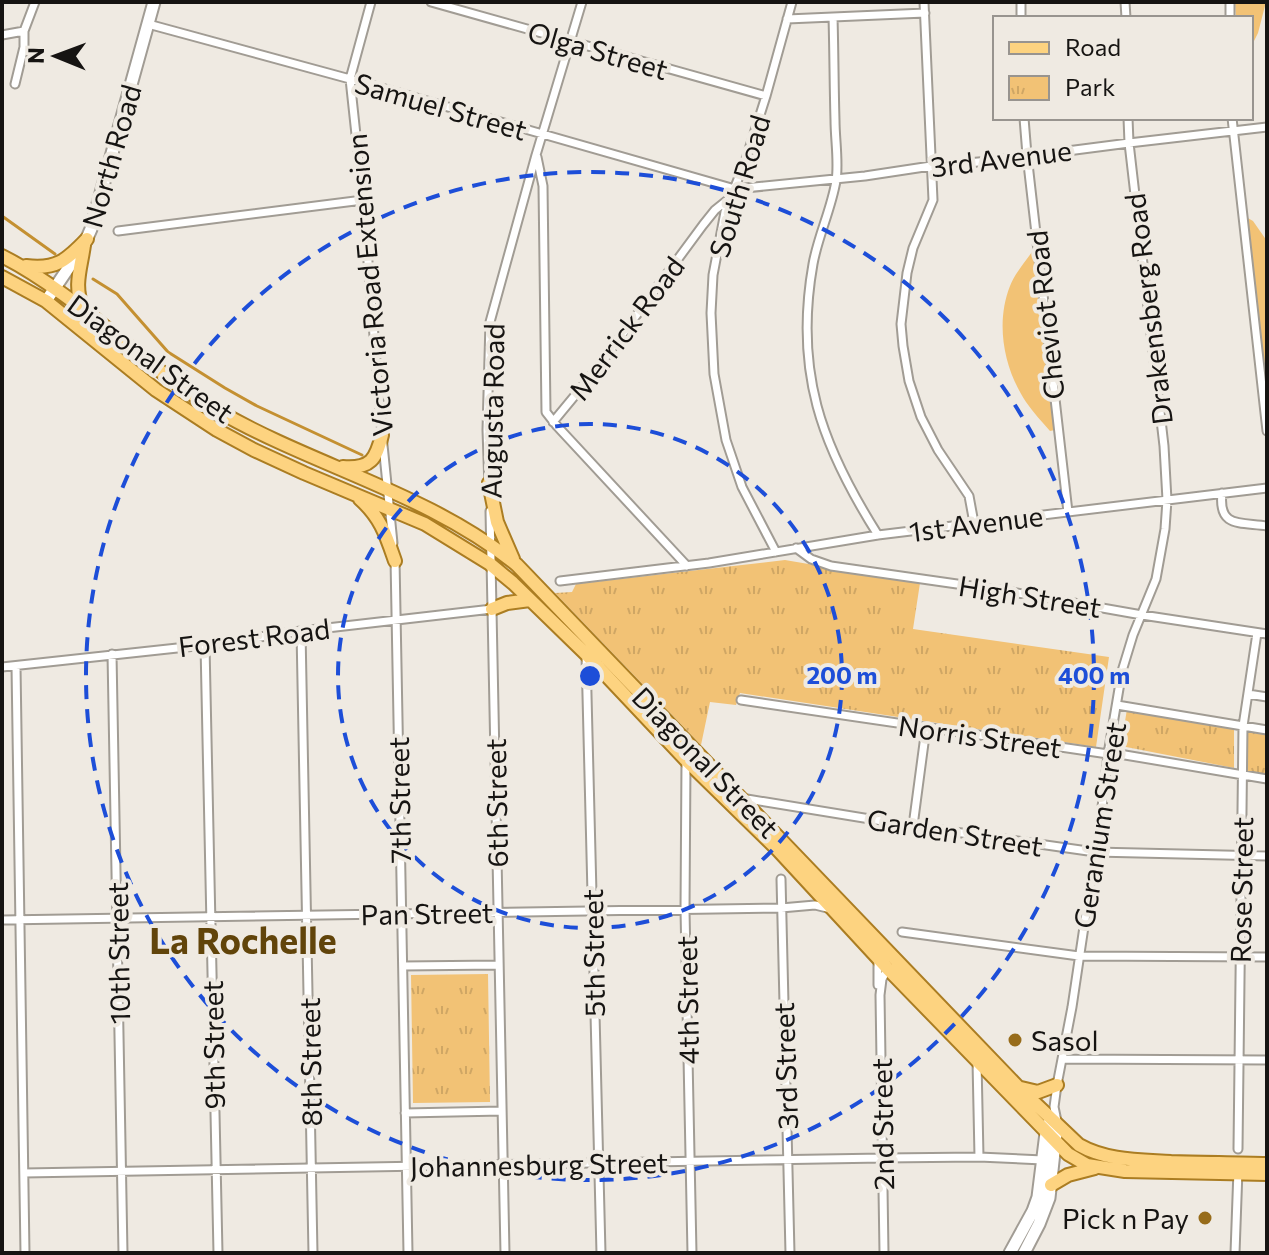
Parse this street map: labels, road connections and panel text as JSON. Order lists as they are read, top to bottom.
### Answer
{
  "streets": {
    "main road": ["Diagonal Street"],
    "street": [
      "Olga Street",
      "Samuel Street",
      "North Road",
      "3rd Avenue",
      "South Road",
      "Victoria Road Extension",
      "Drakensberg Road",
      "Cheviot Road",
      "Merrick Road",
      "Augusta Road",
      "1st Avenue",
      "High Street",
      "Forest Road",
      "Norris Street",
      "7th Street",
      "6th Street",
      "Geranium Street",
      "Garden Street",
      "Rose Street",
      "Pan Street",
      "10th Street",
      "5th Street",
      "4th Street",
      "9th Street",
      "8th Street",
      "3rd Street",
      "2nd Street",
      "Johannesburg Street"
    ]
  },
  "crossings": [
    ["Olga Street", "South Road"],
    ["Olga Street", "Augusta Road"],
    ["Samuel Street", "North Road"],
    ["Samuel Street", "3rd Avenue"],
    ["Samuel Street", "South Road"],
    ["Samuel Street", "Victoria Road Extension"],
    ["Samuel Street", "Augusta Road"],
    ["North Road", "Diagonal Street"],
    ["3rd Avenue", "South Road"],
    ["3rd Avenue", "Drakensberg Road"],
    ["3rd Avenue", "Cheviot Road"],
    ["South Road", "Merrick Road"],
    ["South Road", "1st Avenue"],
    ["Victoria Road Extension", "Diagonal Street"],
    ["Victoria Road Extension", "7th Street"],
    ["Drakensberg Road", "1st Avenue"],
    ["Drakensberg Road", "Geranium Street"],
    ["Cheviot Road", "1st Avenue"],
    ["Diagonal Street", "Augusta Road"],
    ["Diagonal Street", "7th Street"],
    ["Diagonal Street", "6th Street"],
    ["Diagonal Street", "Geranium Street"],
    ["Diagonal Street", "Garden Street"],
    ["Diagonal Street", "Pan Street"],
    ["Diagonal Street", "5th Street"],
    ["Diagonal Street", "4th Street"],
    ["Diagonal Street", "2nd Street"],
    ["Augusta Road", "6th Street"],
    ["1st Avenue", "High Street"],
    ["1st Avenue", "Geranium Street"],
    ["High Street", "Geranium Street"],
    ["High Street", "Rose Street"],
    ["Forest Road", "7th Street"],
    ["Forest Road", "6th Street"],
    ["Forest Road", "10th Street"],
    ["Forest Road", "9th Street"],
    ["Forest Road", "8th Street"],
    ["Norris Street", "Geranium Street"],
    ["Norris Street", "Rose Street"],
    ["7th Street", "Pan Street"],
    ["7th Street", "Johannesburg Street"],
    ["6th Street", "Pan Street"],
    ["6th Street", "Johannesburg Street"],
    ["Geranium Street", "Garden Street"],
    ["Geranium Street", "Johannesburg Street"],
    ["Garden Street", "Rose Street"],
    ["Pan Street", "10th Street"],
    ["Pan Street", "5th Street"],
    ["Pan Street", "4th Street"],
    ["Pan Street", "9th Street"],
    ["Pan Street", "8th Street"],
    ["Pan Street", "3rd Street"],
    ["10th Street", "Johannesburg Street"],
    ["5th Street", "Johannesburg Street"],
    ["4th Street", "Johannesburg Street"],
    ["9th Street", "Johannesburg Street"],
    ["8th Street", "Johannesburg Street"],
    ["3rd Street", "Johannesburg Street"],
    ["2nd Street", "Johannesburg Street"]
  ],
  "districts": ["La Rochelle"],
  "places": ["Sasol", "Pick n Pay"],
  "legend": ["Road", "Park"],
  "north": "left",
  "rings": ["200 m", "400 m"]
}
